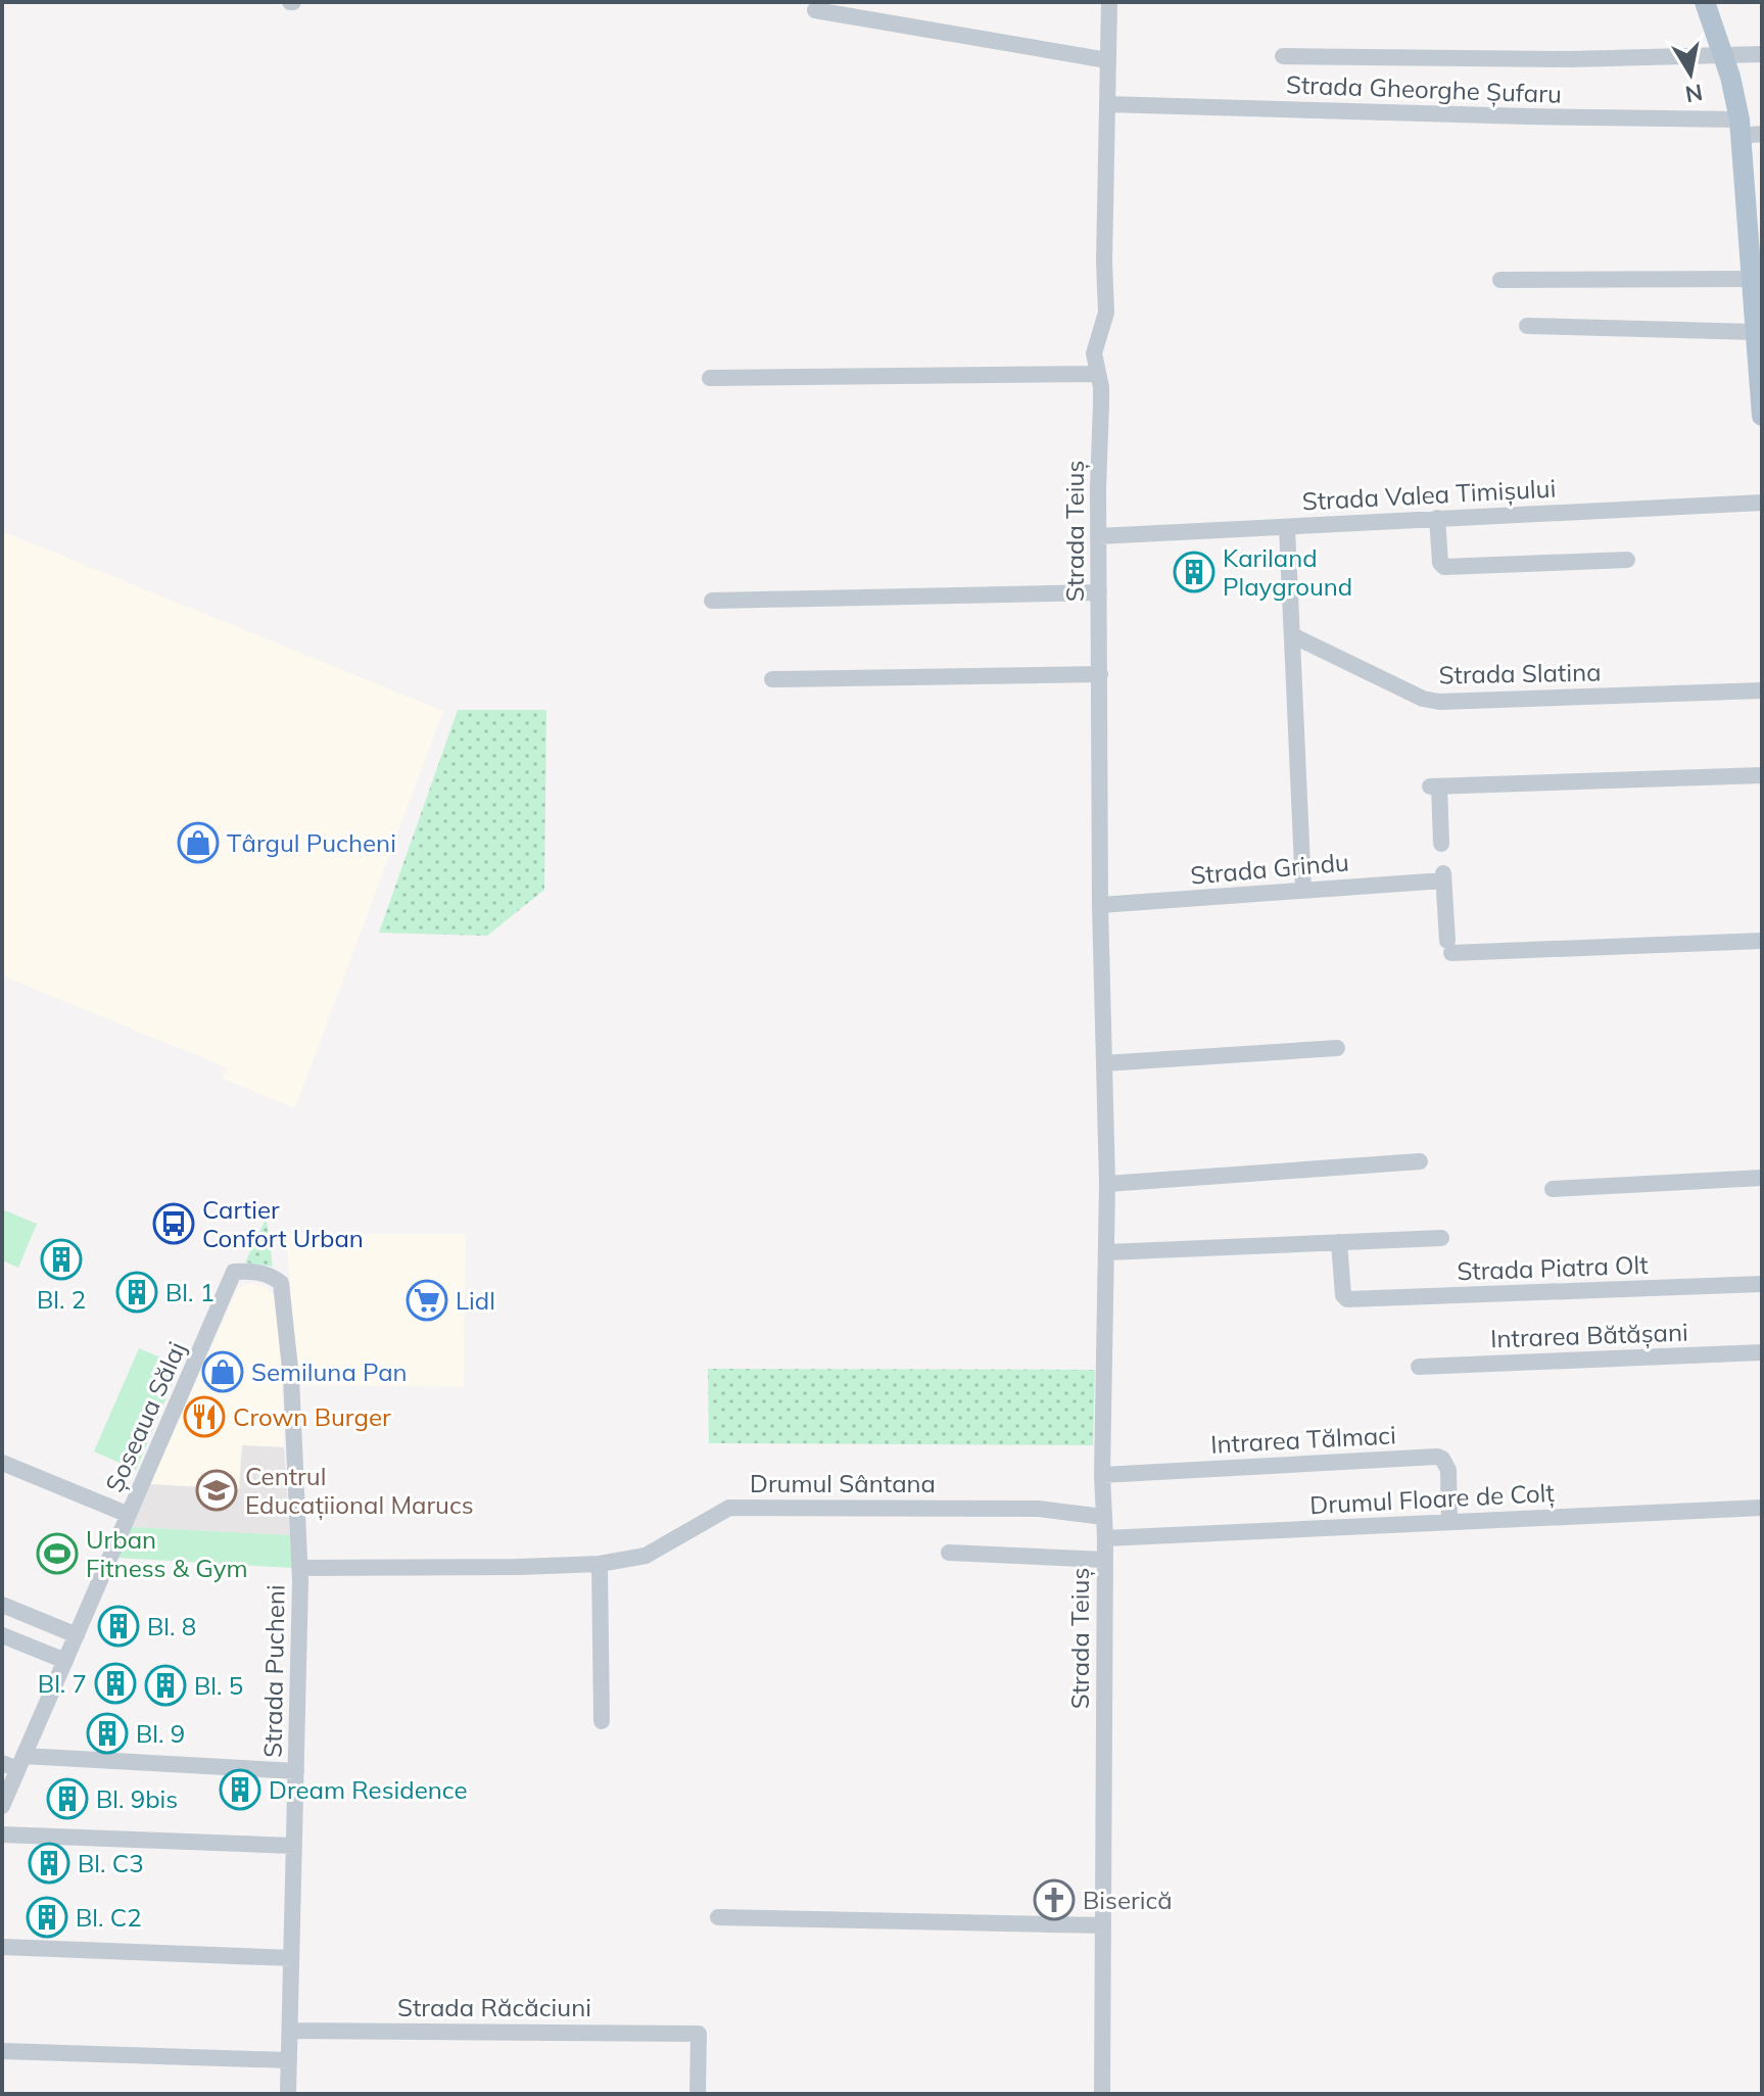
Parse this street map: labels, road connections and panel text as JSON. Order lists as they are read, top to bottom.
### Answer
{
  "streets": {
    "street": [
      "Strada Gheorghe Șufaru",
      "Strada Valea Timișului",
      "Strada Teiuș",
      "Strada Slatina",
      "Strada Grindu",
      "Strada Piatra Olt",
      "Intrarea Bătășani",
      "Șoseaua Sălaj",
      "Intrarea Tălmaci",
      "Drumul Sântana",
      "Drumul Floare de Colț",
      "Strada Pucheni",
      "Strada Răcăciuni"
    ]
  },
  "crossings": [
    ["Strada Gheorghe Șufaru", "Strada Teiuș"],
    ["Strada Valea Timișului", "Strada Teiuș"],
    ["Strada Teiuș", "Strada Grindu"],
    ["Strada Teiuș", "Intrarea Tălmaci"],
    ["Strada Teiuș", "Drumul Sântana"],
    ["Strada Teiuș", "Drumul Floare de Colț"],
    ["Șoseaua Sălaj", "Strada Pucheni"],
    ["Intrarea Tălmaci", "Drumul Floare de Colț"],
    ["Drumul Sântana", "Strada Pucheni"],
    ["Strada Pucheni", "Strada Răcăciuni"]
  ],
  "places": {
    "building": [
      "Kariland Playground",
      "Bl. 2",
      "Bl. 1",
      "Bl. 8",
      "Bl. 7",
      "Bl. 5",
      "Bl. 9",
      "Dream Residence",
      "Bl. 9bis",
      "Bl. C3",
      "Bl. C2"
    ],
    "shop": ["Târgul Pucheni", "Semiluna Pan"],
    "bus stop": ["Cartier Confort Urban"],
    "supermarket": ["Lidl"],
    "restaurant": ["Crown Burger"],
    "school or university": ["Centrul Educațiional Marucs"],
    "sports": ["Urban Fitness & Gym"],
    "church": ["Biserică"]
  },
  "north": "bottom"
}
